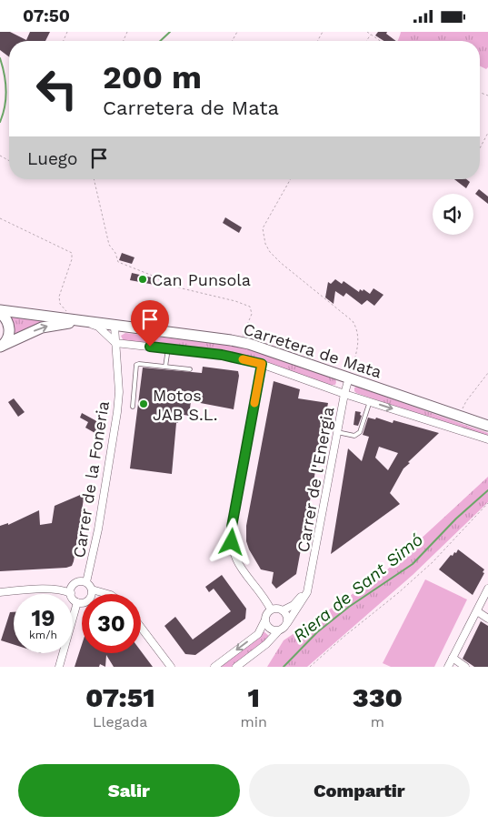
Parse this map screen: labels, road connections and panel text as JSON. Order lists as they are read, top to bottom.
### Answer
{
  "streets": {
    "street": ["Carretera de Mata", "Carrer de la Foneria", "Carrer de l'Energia"]
  },
  "crossings": [
    ["Carretera de Mata", "Carrer de la Foneria"],
    ["Carretera de Mata", "Carrer de l'Energia"]
  ],
  "water": ["Riera de Sant Simó"],
  "places": ["Can Punsola", "Motos JAB S.L."],
  "page": {
    "status": "07:50",
    "turn": ["200 m", "Carretera de Mata"],
    "then": "Luego",
    "speed": "19 km/h",
    "limit": "30",
    "eta": [
      "07:51",
      "Llegada",
      "1",
      "min",
      "330",
      "m"
    ],
    "buttons": ["Salir", "Compartir"]
  }
}
